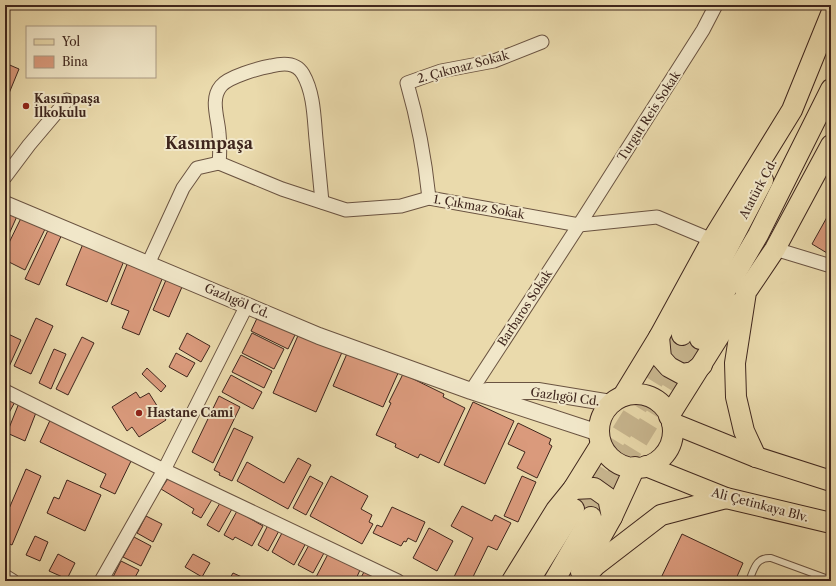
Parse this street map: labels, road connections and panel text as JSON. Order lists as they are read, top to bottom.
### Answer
{
  "streets": {
    "main road": ["Atatürk Cd.", "Ali Çetinkaya Blv."],
    "street": [
      "2. Çıkmaz Sokak",
      "Turgut Reis Sokak",
      "1. Çıkmaz Sokak",
      "Gazlıgöl Cd.",
      "Barbaros Sokak"
    ]
  },
  "crossings": [
    ["2. Çıkmaz Sokak", "1. Çıkmaz Sokak"],
    ["Turgut Reis Sokak", "1. Çıkmaz Sokak"],
    ["Turgut Reis Sokak", "Barbaros Sokak"],
    ["1. Çıkmaz Sokak", "Barbaros Sokak"],
    ["Gazlıgöl Cd.", "Barbaros Sokak"],
    ["Gazlıgöl Cd.", "Ali Çetinkaya Blv."]
  ],
  "districts": ["Kasımpaşa"],
  "places": ["Kasımpaşa İlkokulu", "Hastane Cami"],
  "legend": ["Yol", "Bina"]
}
